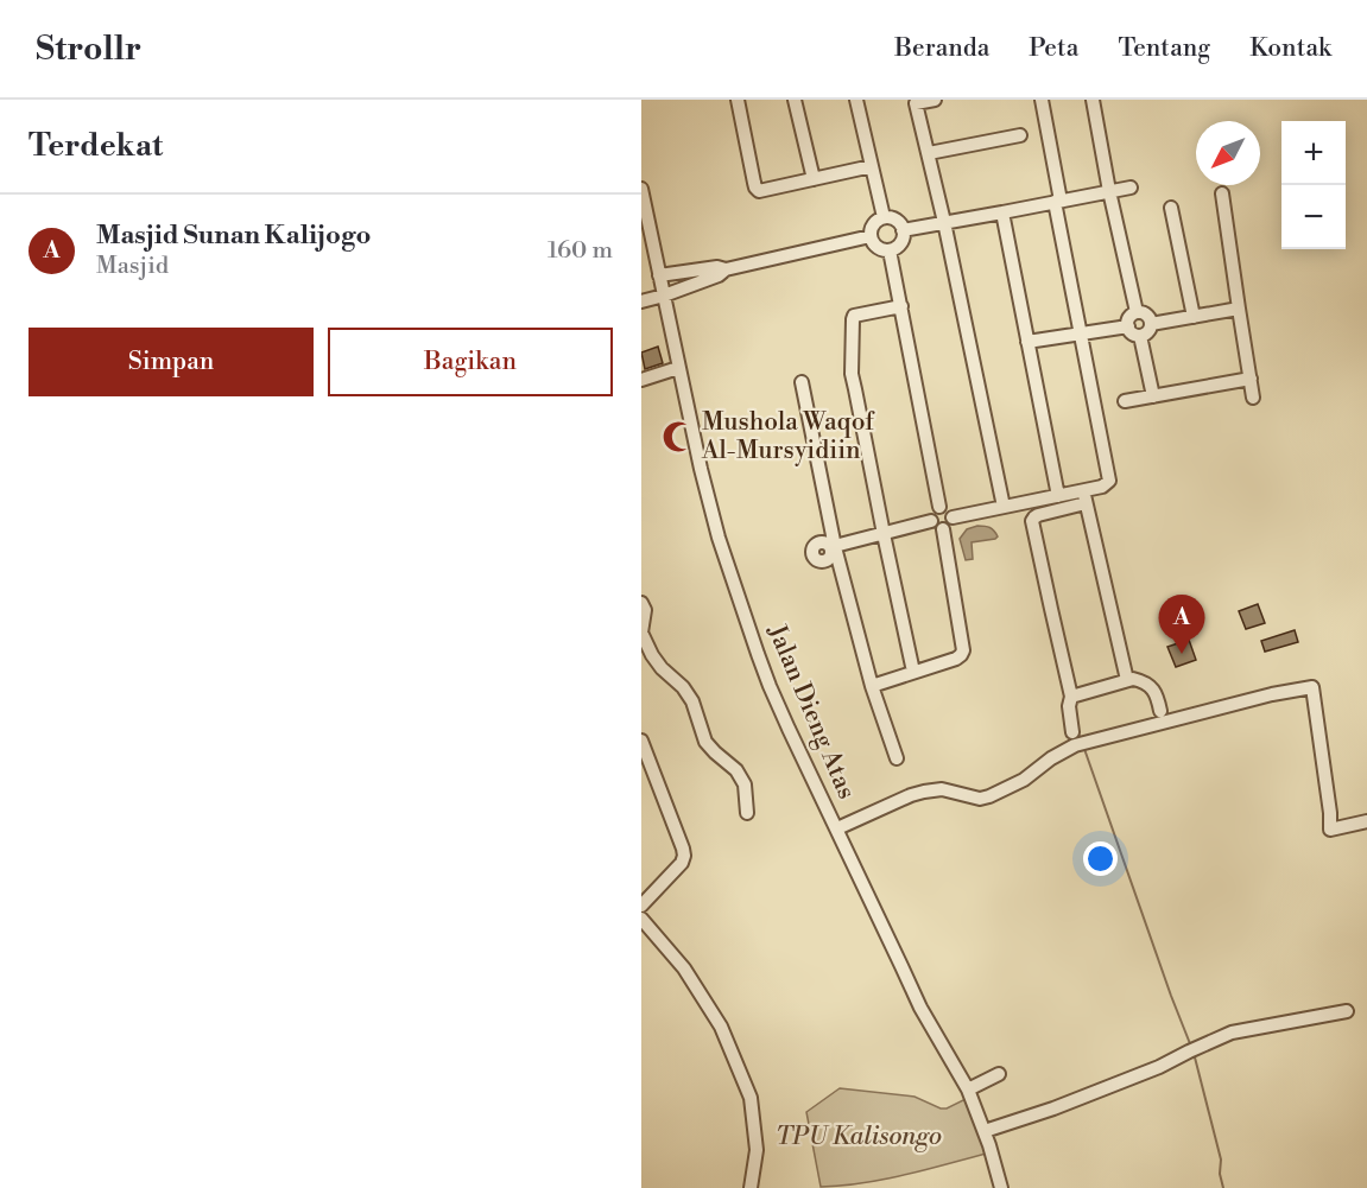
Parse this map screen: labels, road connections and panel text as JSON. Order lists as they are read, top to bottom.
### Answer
{
  "streets": {
    "street": ["Jalan Dieng Atas"]
  },
  "parks": ["TPU Kalisongo"],
  "places": {
    "mosque": ["Mushola Waqof Al-Mursyidiin"]
  },
  "north": "bottom left",
  "page": {
    "header": "Strollr",
    "nav": [
      "Beranda",
      "Peta",
      "Tentang",
      "Kontak"
    ],
    "heading": "Terdekat",
    "map_buttons": ["+", "−"],
    "list": [
      {
        "mark": "A",
        "name": "Masjid Sunan Kalijogo",
        "note": "Masjid",
        "value": "160 m"
      }
    ],
    "buttons": ["Simpan", "Bagikan"],
    "pins": "A"
  }
}
